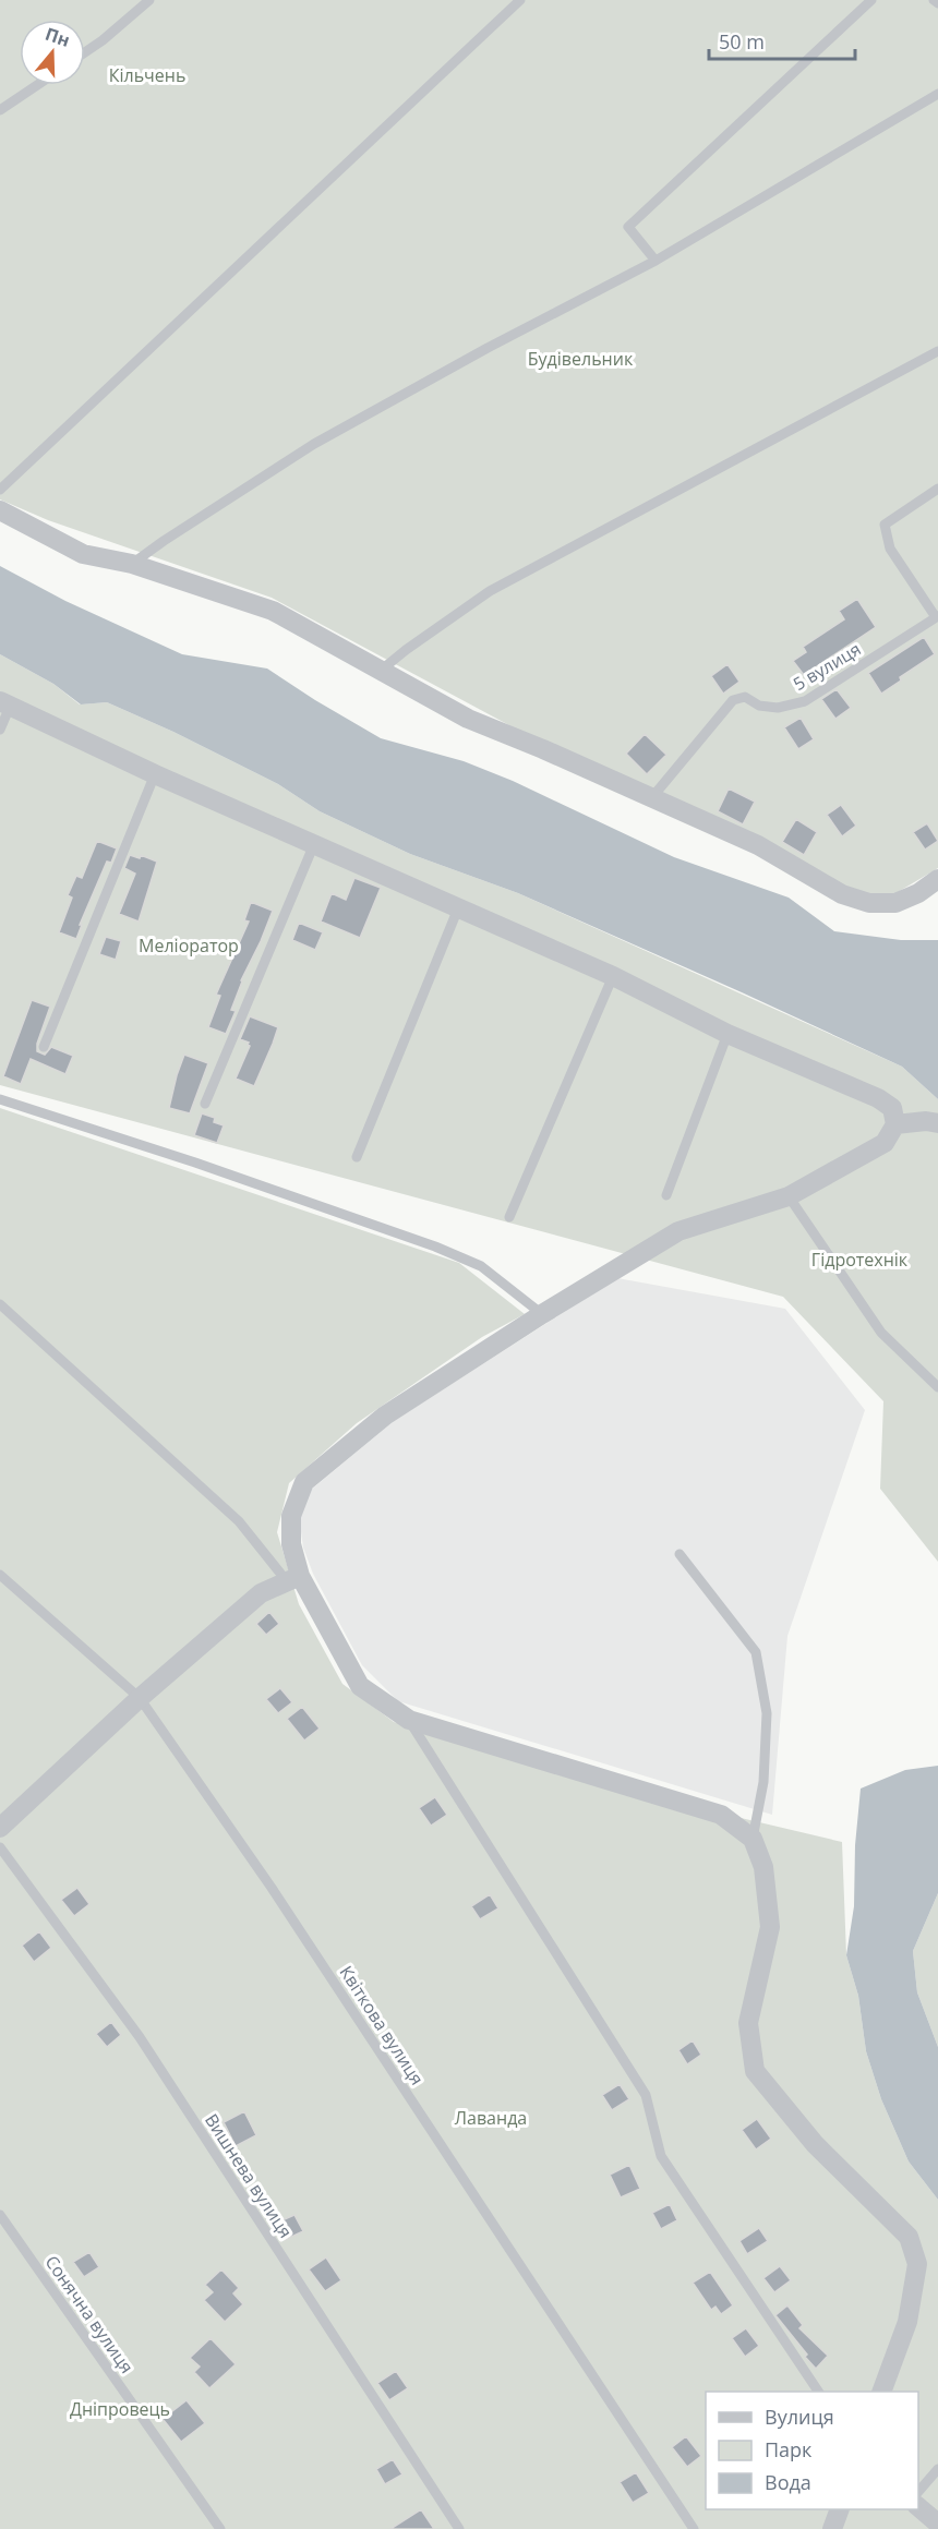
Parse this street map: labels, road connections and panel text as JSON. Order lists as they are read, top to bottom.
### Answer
{
  "streets": {
    "lane": [
      "5 вулиця",
      "Квіткова вулиця",
      "Вишнева вулиця",
      "Сонячна вулиця"
    ]
  },
  "parks": [
    "Кільчень",
    "Будівельник",
    "Меліоратор",
    "Гідротехнік",
    "Лаванда",
    "Дніпровець"
  ],
  "legend": ["Вулиця", "Парк", "Вода"],
  "scale_bar": "50 m",
  "north": "top"
}
